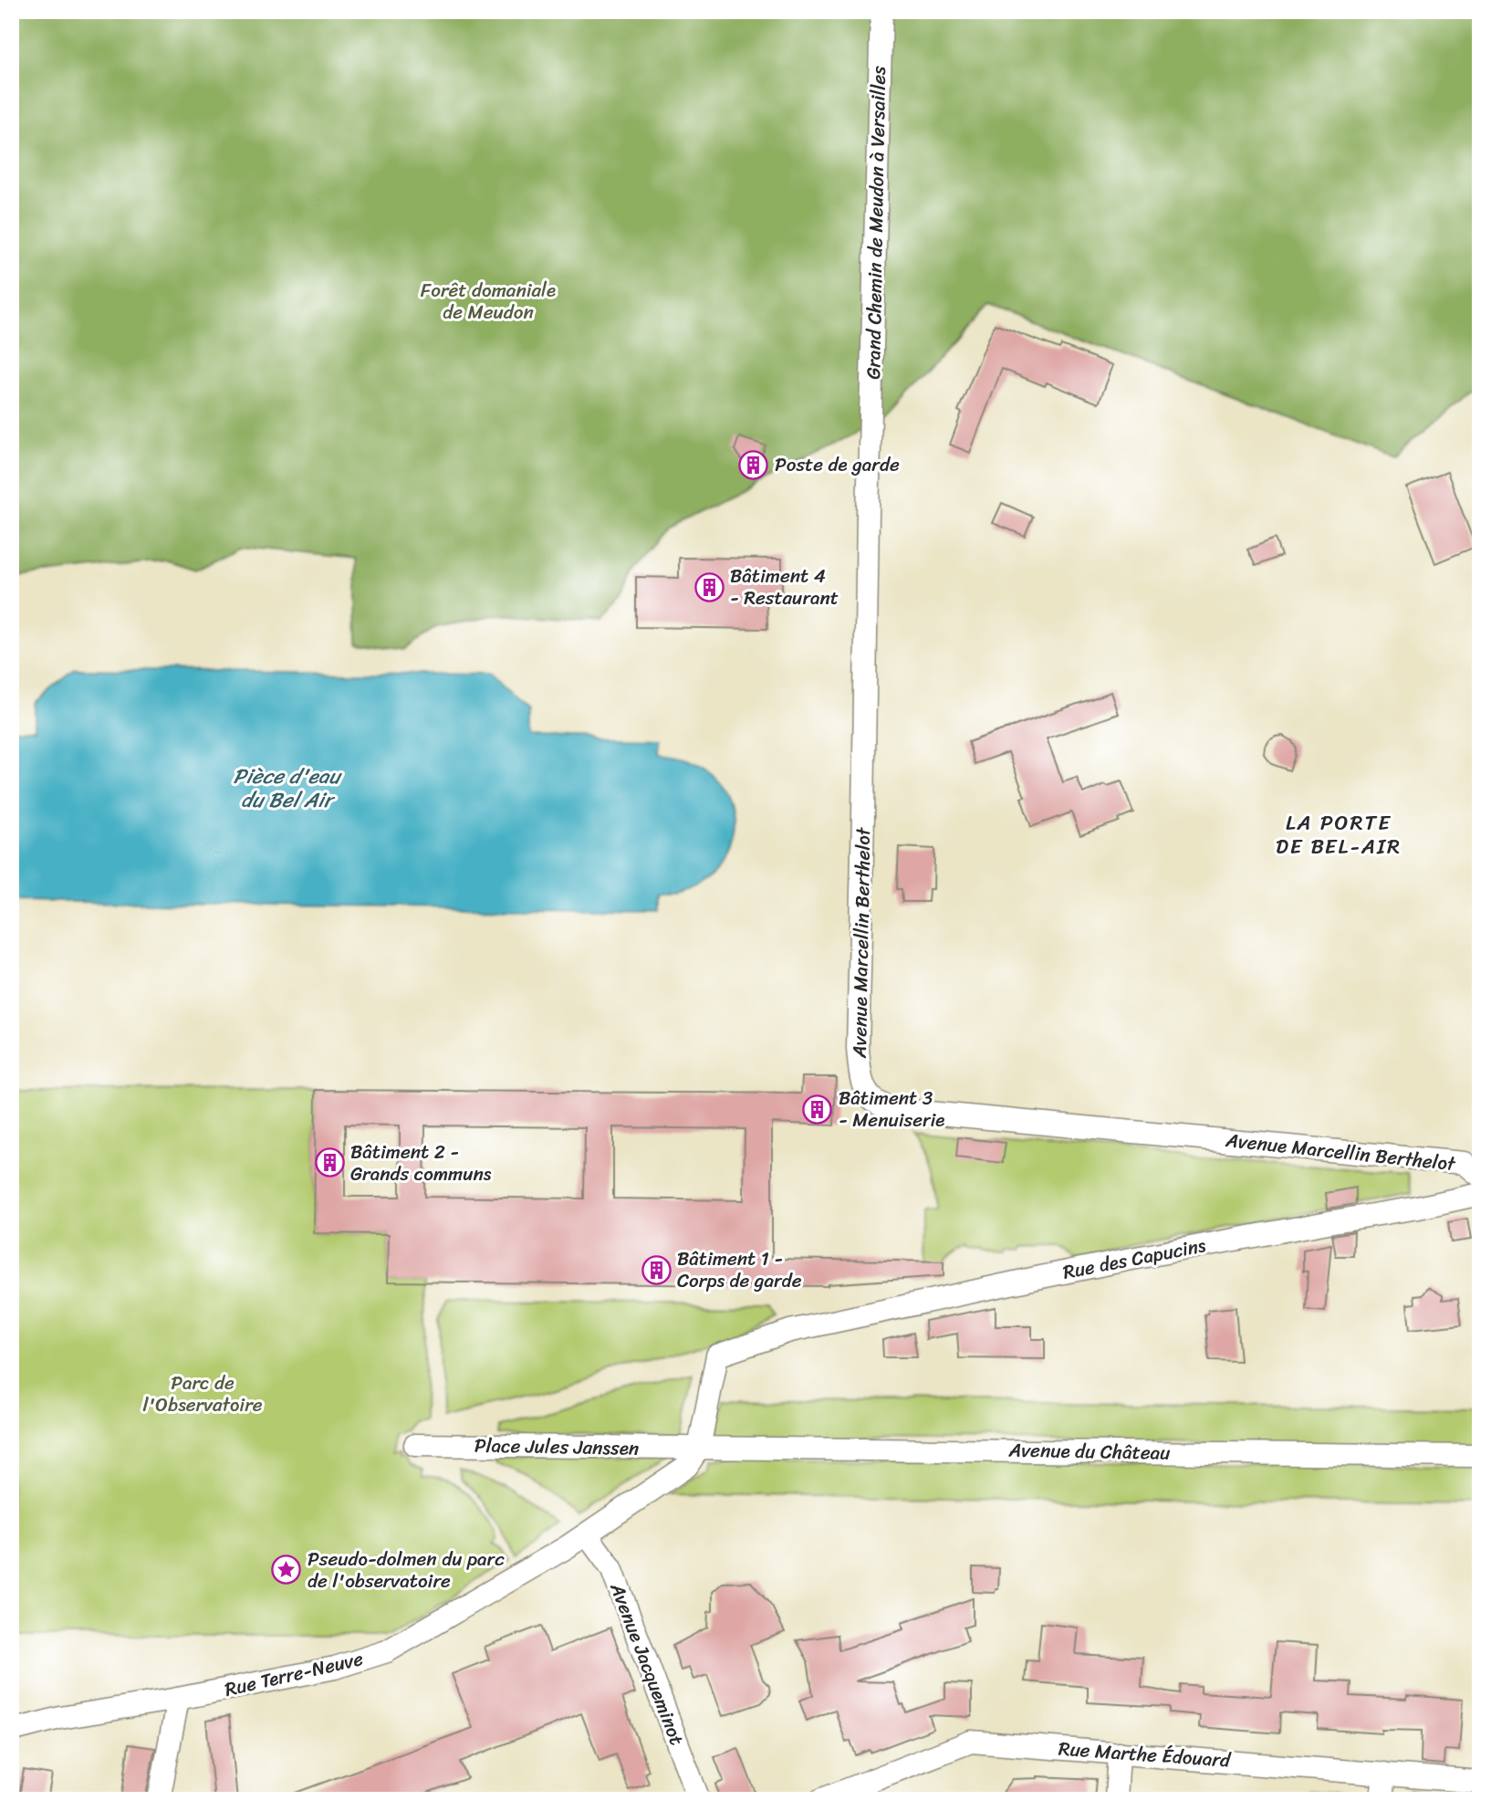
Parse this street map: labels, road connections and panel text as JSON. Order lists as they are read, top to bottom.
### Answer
{
  "streets": {
    "street": [
      "Grand Chemin de Meudon à Versailles",
      "Avenue Marcellin Berthelot",
      "Rue des Capucins",
      "Place Jules Janssen",
      "Avenue du Château",
      "Avenue Jacqueminot",
      "Rue Terre-Neuve",
      "Rue Marthe Édouard"
    ]
  },
  "crossings": [
    ["Grand Chemin de Meudon à Versailles", "Avenue Marcellin Berthelot"],
    ["Rue des Capucins", "Place Jules Janssen"],
    ["Rue des Capucins", "Avenue du Château"],
    ["Place Jules Janssen", "Avenue du Château"],
    ["Avenue Jacqueminot", "Rue Terre-Neuve"]
  ],
  "districts": ["LA PORTE DE BEL-AIR"],
  "water": ["Pièce d'eau du Bel Air"],
  "parks": ["Forêt domaniale de Meudon", "Parc de l'Observatoire"],
  "places": {
    "building": [
      "Poste de garde",
      "Bâtiment 4 - Restaurant",
      "Bâtiment 3 - Menuiserie",
      "Bâtiment 2 - Grands communs",
      "Bâtiment 1 - Corps de garde"
    ],
    "place": ["Pseudo-dolmen du parc de l'observatoire"]
  }
}
